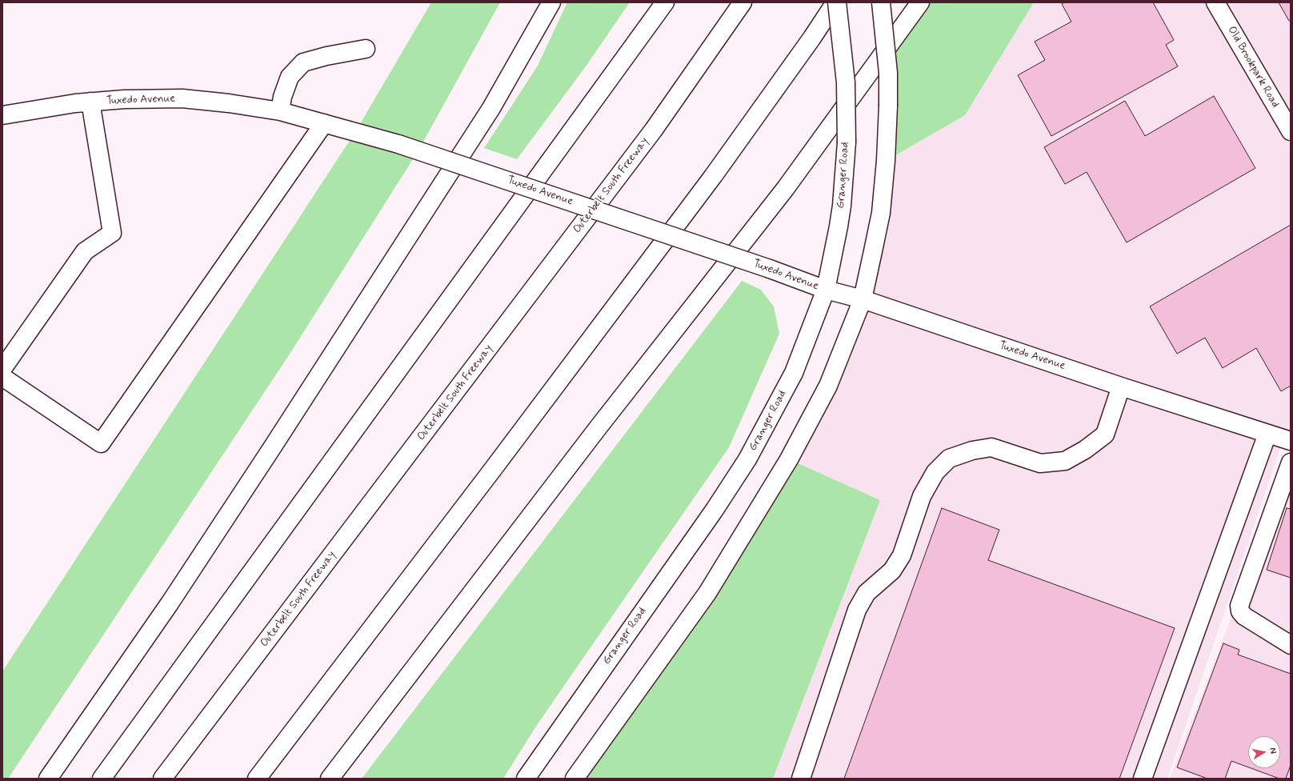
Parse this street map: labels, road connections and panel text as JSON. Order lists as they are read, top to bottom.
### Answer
{
  "streets": {
    "main road": [
      "Old Brookpark Road",
      "Tuxedo Avenue",
      "Granger Road",
      "Outerbelt South Freeway"
    ]
  },
  "crossings": [
    ["Tuxedo Avenue", "Granger Road"]
  ],
  "north": "right"
}
